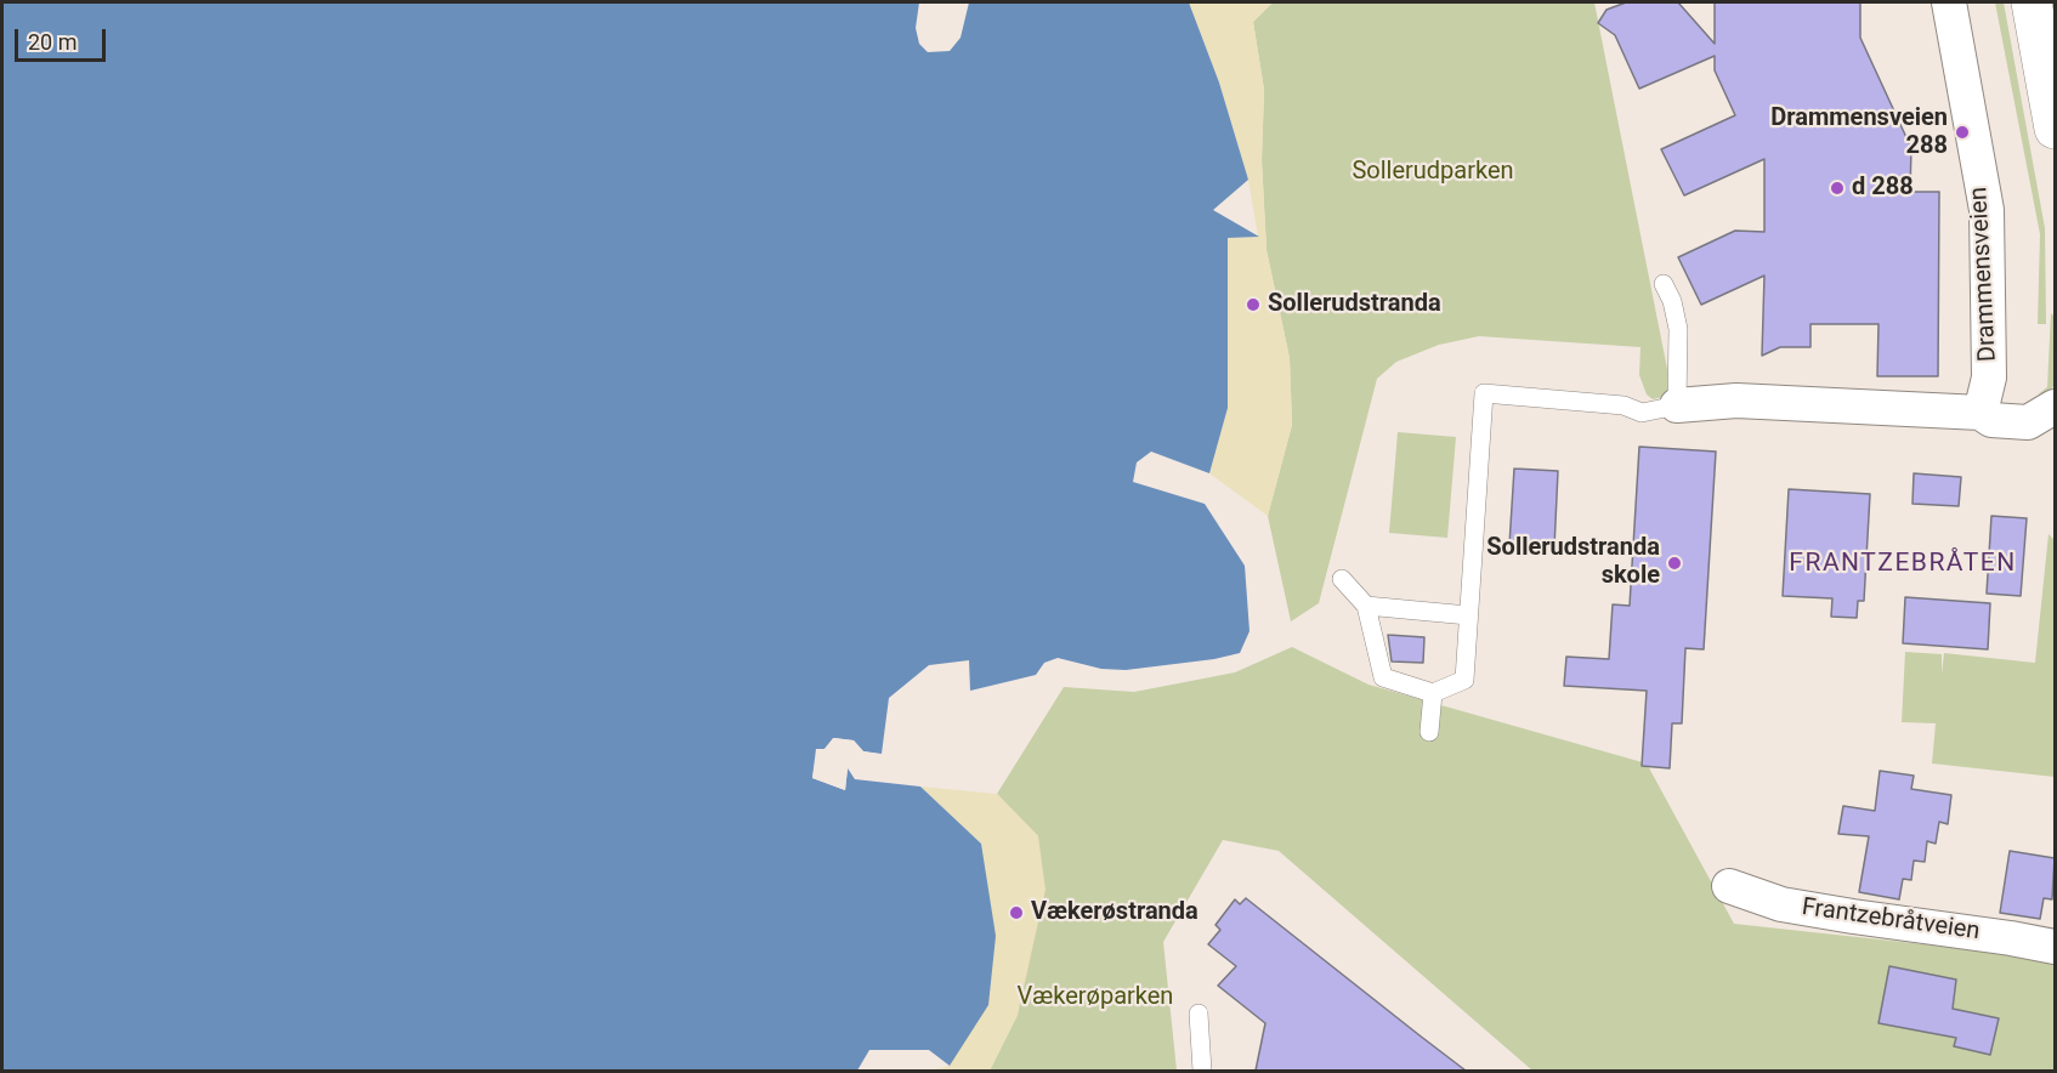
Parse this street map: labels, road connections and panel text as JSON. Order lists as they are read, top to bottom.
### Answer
{
  "streets": {
    "street": ["Drammensveien", "Frantzebråtveien"]
  },
  "districts": ["FRANTZEBRÅTEN"],
  "parks": ["Sollerudparken", "Vækerøparken"],
  "places": [
    "Drammensveien 288",
    "d 288",
    "Sollerudstranda",
    "Sollerudstranda skole",
    "Vækerøstranda"
  ],
  "scale_bar": "20 m"
}
